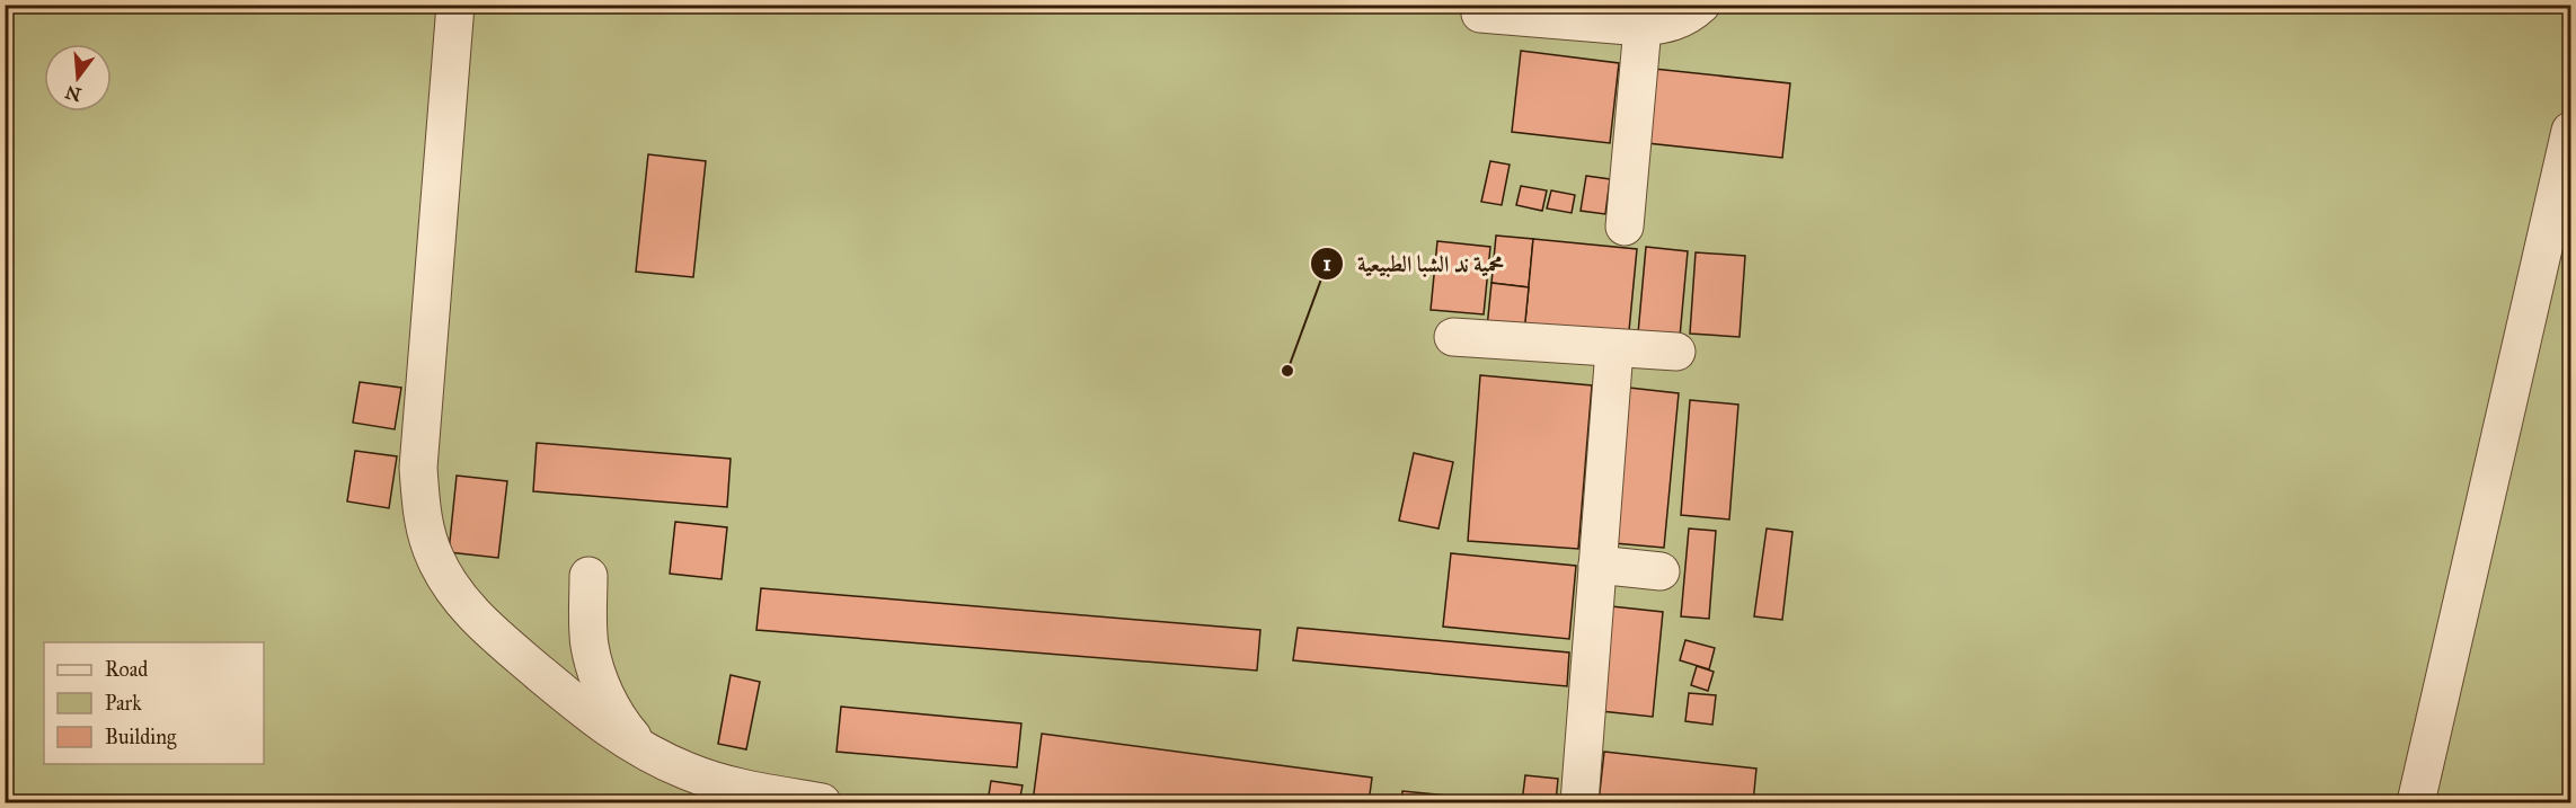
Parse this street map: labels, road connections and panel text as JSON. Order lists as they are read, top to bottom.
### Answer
{
  "places": ["محمية ند الشبا الطبيعية"],
  "legend": ["Road", "Park", "Building"],
  "north": "bottom"
}
